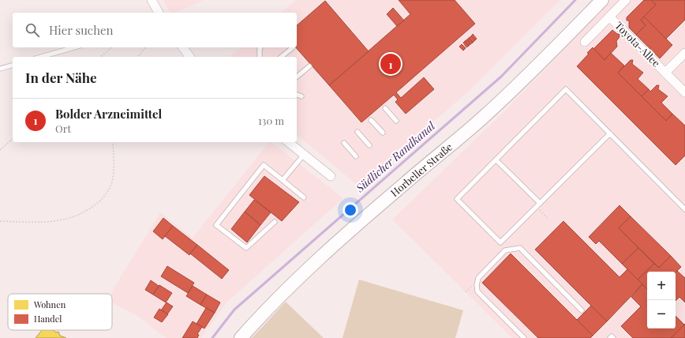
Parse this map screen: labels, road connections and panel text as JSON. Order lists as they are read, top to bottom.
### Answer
{
  "streets": {
    "main road": ["Horbeller Straße"],
    "street": ["Toyota-Allee"]
  },
  "water": ["Südlicher Randkanal"],
  "legend": ["Wohnen", "Handel"],
  "page": {
    "search": "Hier suchen",
    "pins": "1",
    "heading": "In der Nähe",
    "list": [
      {
        "mark": "1",
        "name": "Bolder Arzneimittel",
        "note": "Ort",
        "value": "130 m"
      }
    ],
    "map_buttons": ["+", "−"]
  }
}
